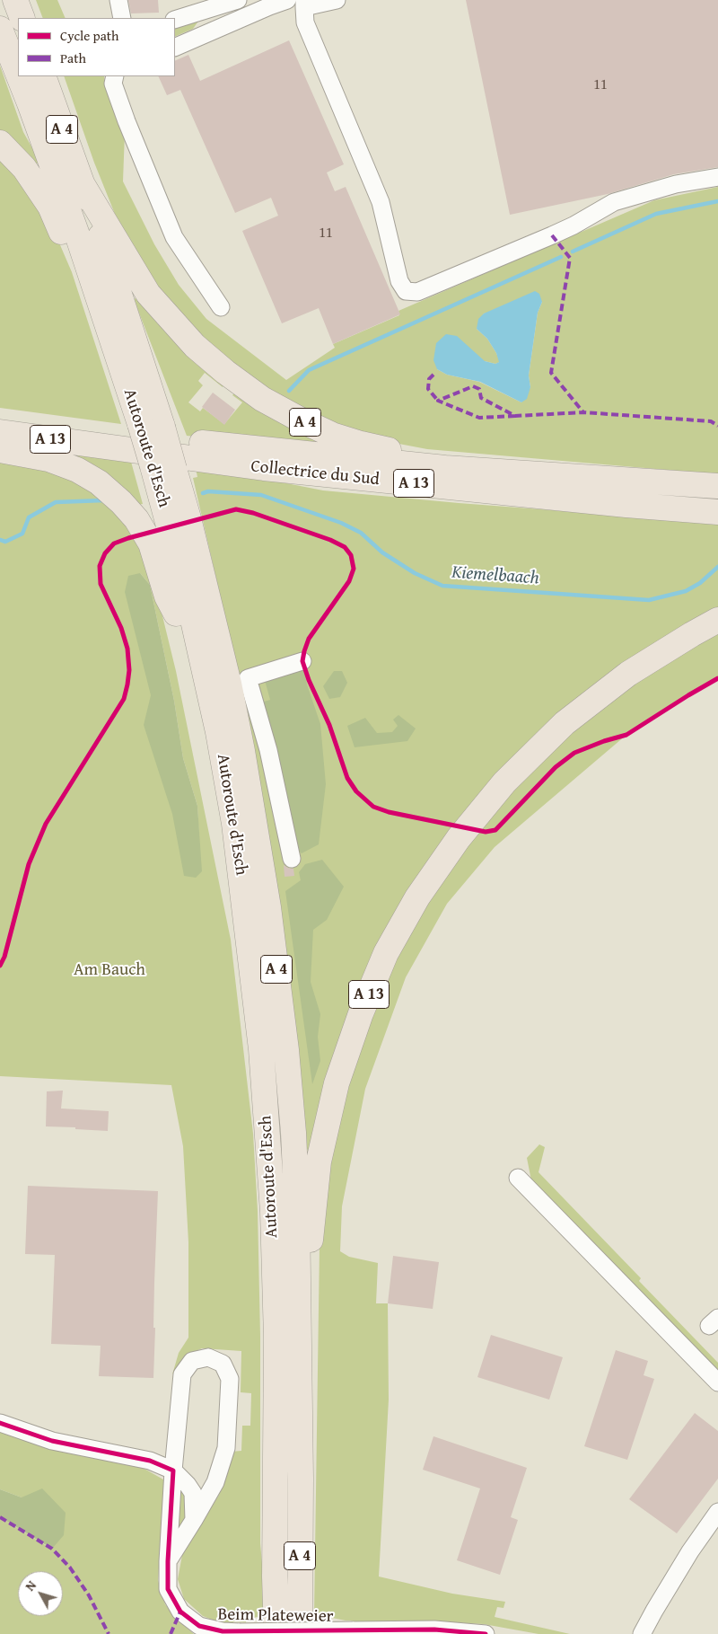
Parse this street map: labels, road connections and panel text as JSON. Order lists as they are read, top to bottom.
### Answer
{
  "streets": {
    "highway": [
      "A 4",
      "A 13",
      "Autoroute d'Esch",
      "Collectrice du Sud"
    ],
    "street": ["Beim Plateweier"]
  },
  "crossings": [
    ["A 4", "Autoroute d'Esch"],
    ["A 13", "Autoroute d'Esch"]
  ],
  "water": ["Kiemelbaach"],
  "parks": ["Am Bauch"],
  "house_numbers": ["11", "11"],
  "legend": ["Cycle path", "Path"],
  "north": "top left"
}
